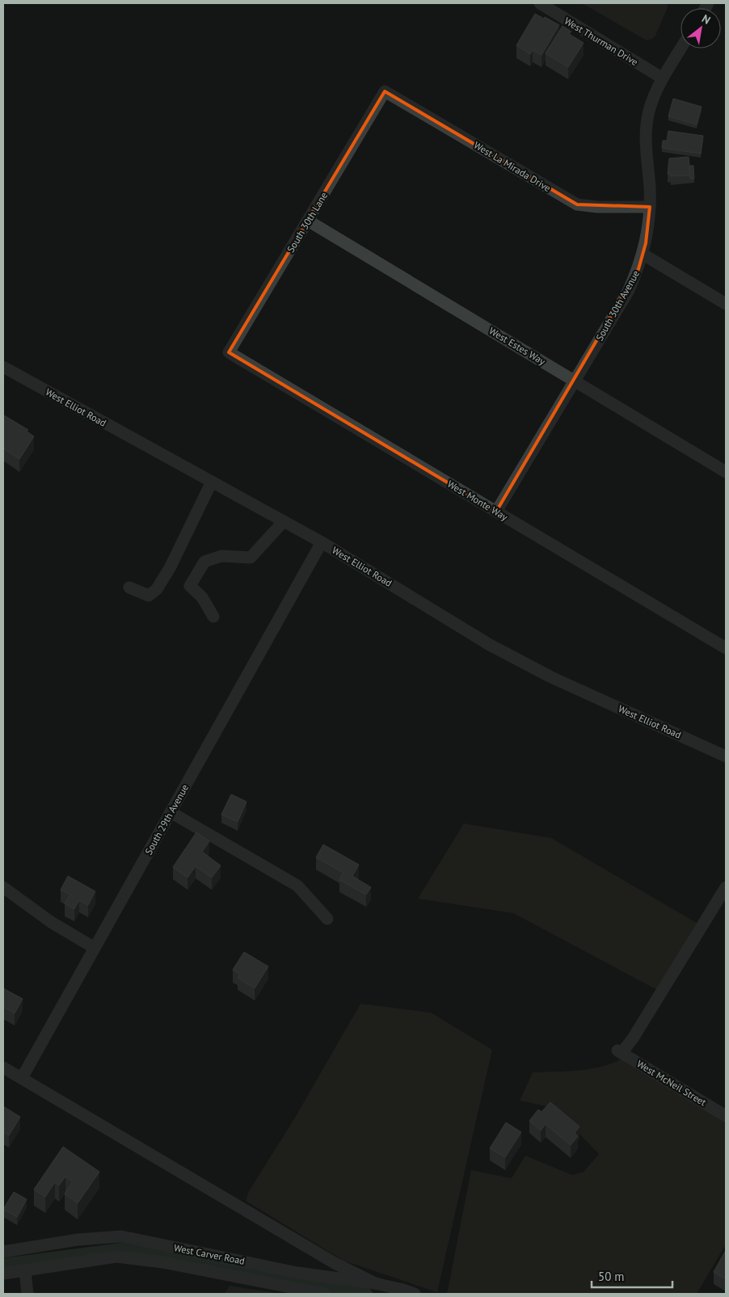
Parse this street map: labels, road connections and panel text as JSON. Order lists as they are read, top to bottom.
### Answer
{
  "streets": {
    "street": [
      "West Thurman Drive",
      "West La Mirada Drive",
      "South 30th Lane",
      "South 30th Avenue",
      "West Estes Way",
      "West Elliot Road",
      "West Monte Way",
      "South 29th Avenue",
      "West McNeil Street",
      "West Carver Road"
    ]
  },
  "crossings": [
    ["West Thurman Drive", "South 30th Avenue"],
    ["West La Mirada Drive", "South 30th Lane"],
    ["West La Mirada Drive", "South 30th Avenue"],
    ["South 30th Lane", "West Estes Way"],
    ["South 30th Lane", "West Monte Way"],
    ["South 30th Avenue", "West Estes Way"],
    ["South 30th Avenue", "West Monte Way"],
    ["West Elliot Road", "South 29th Avenue"]
  ],
  "scale_bar": "50 m",
  "north": "top right"
}
